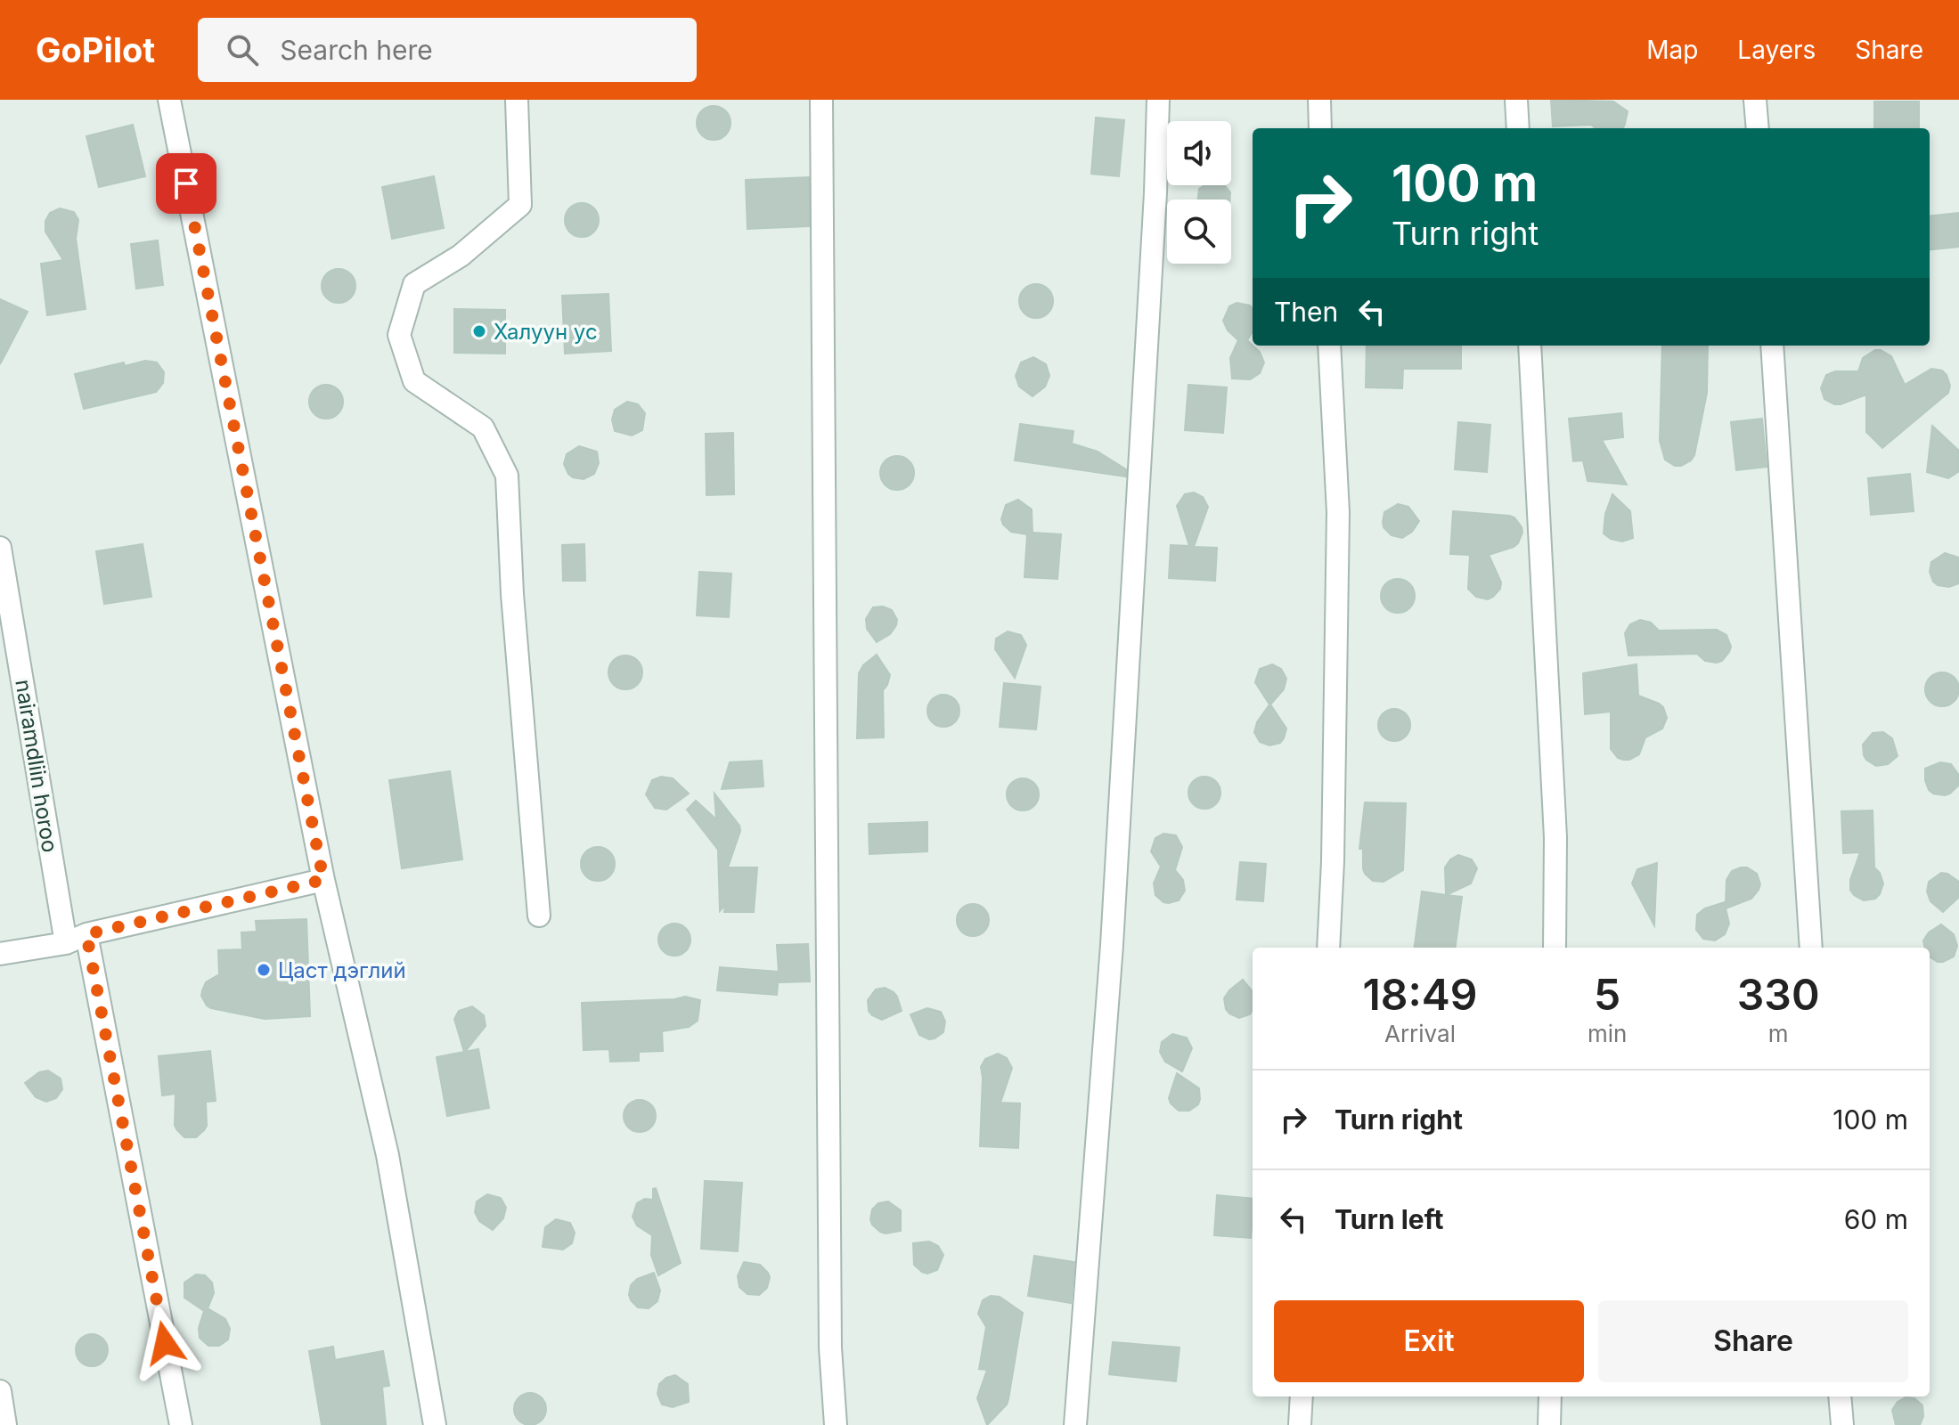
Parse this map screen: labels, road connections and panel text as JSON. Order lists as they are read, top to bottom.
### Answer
{
  "streets": {
    "street": ["nairamdliin horoo"]
  },
  "places": ["Халуун ус", "Цаст дэглий"],
  "page": {
    "header": "GoPilot",
    "search": "Search here",
    "nav": ["Map", "Layers", "Share"],
    "turn": ["100 m", "Turn right"],
    "then": "Then",
    "eta": [
      "18:49",
      "Arrival",
      "5",
      "min",
      "330",
      "m"
    ],
    "list": [
      {
        "name": "Turn right",
        "value": "100 m"
      },
      {
        "name": "Turn left",
        "value": "60 m"
      }
    ],
    "buttons": ["Exit", "Share"]
  }
}
